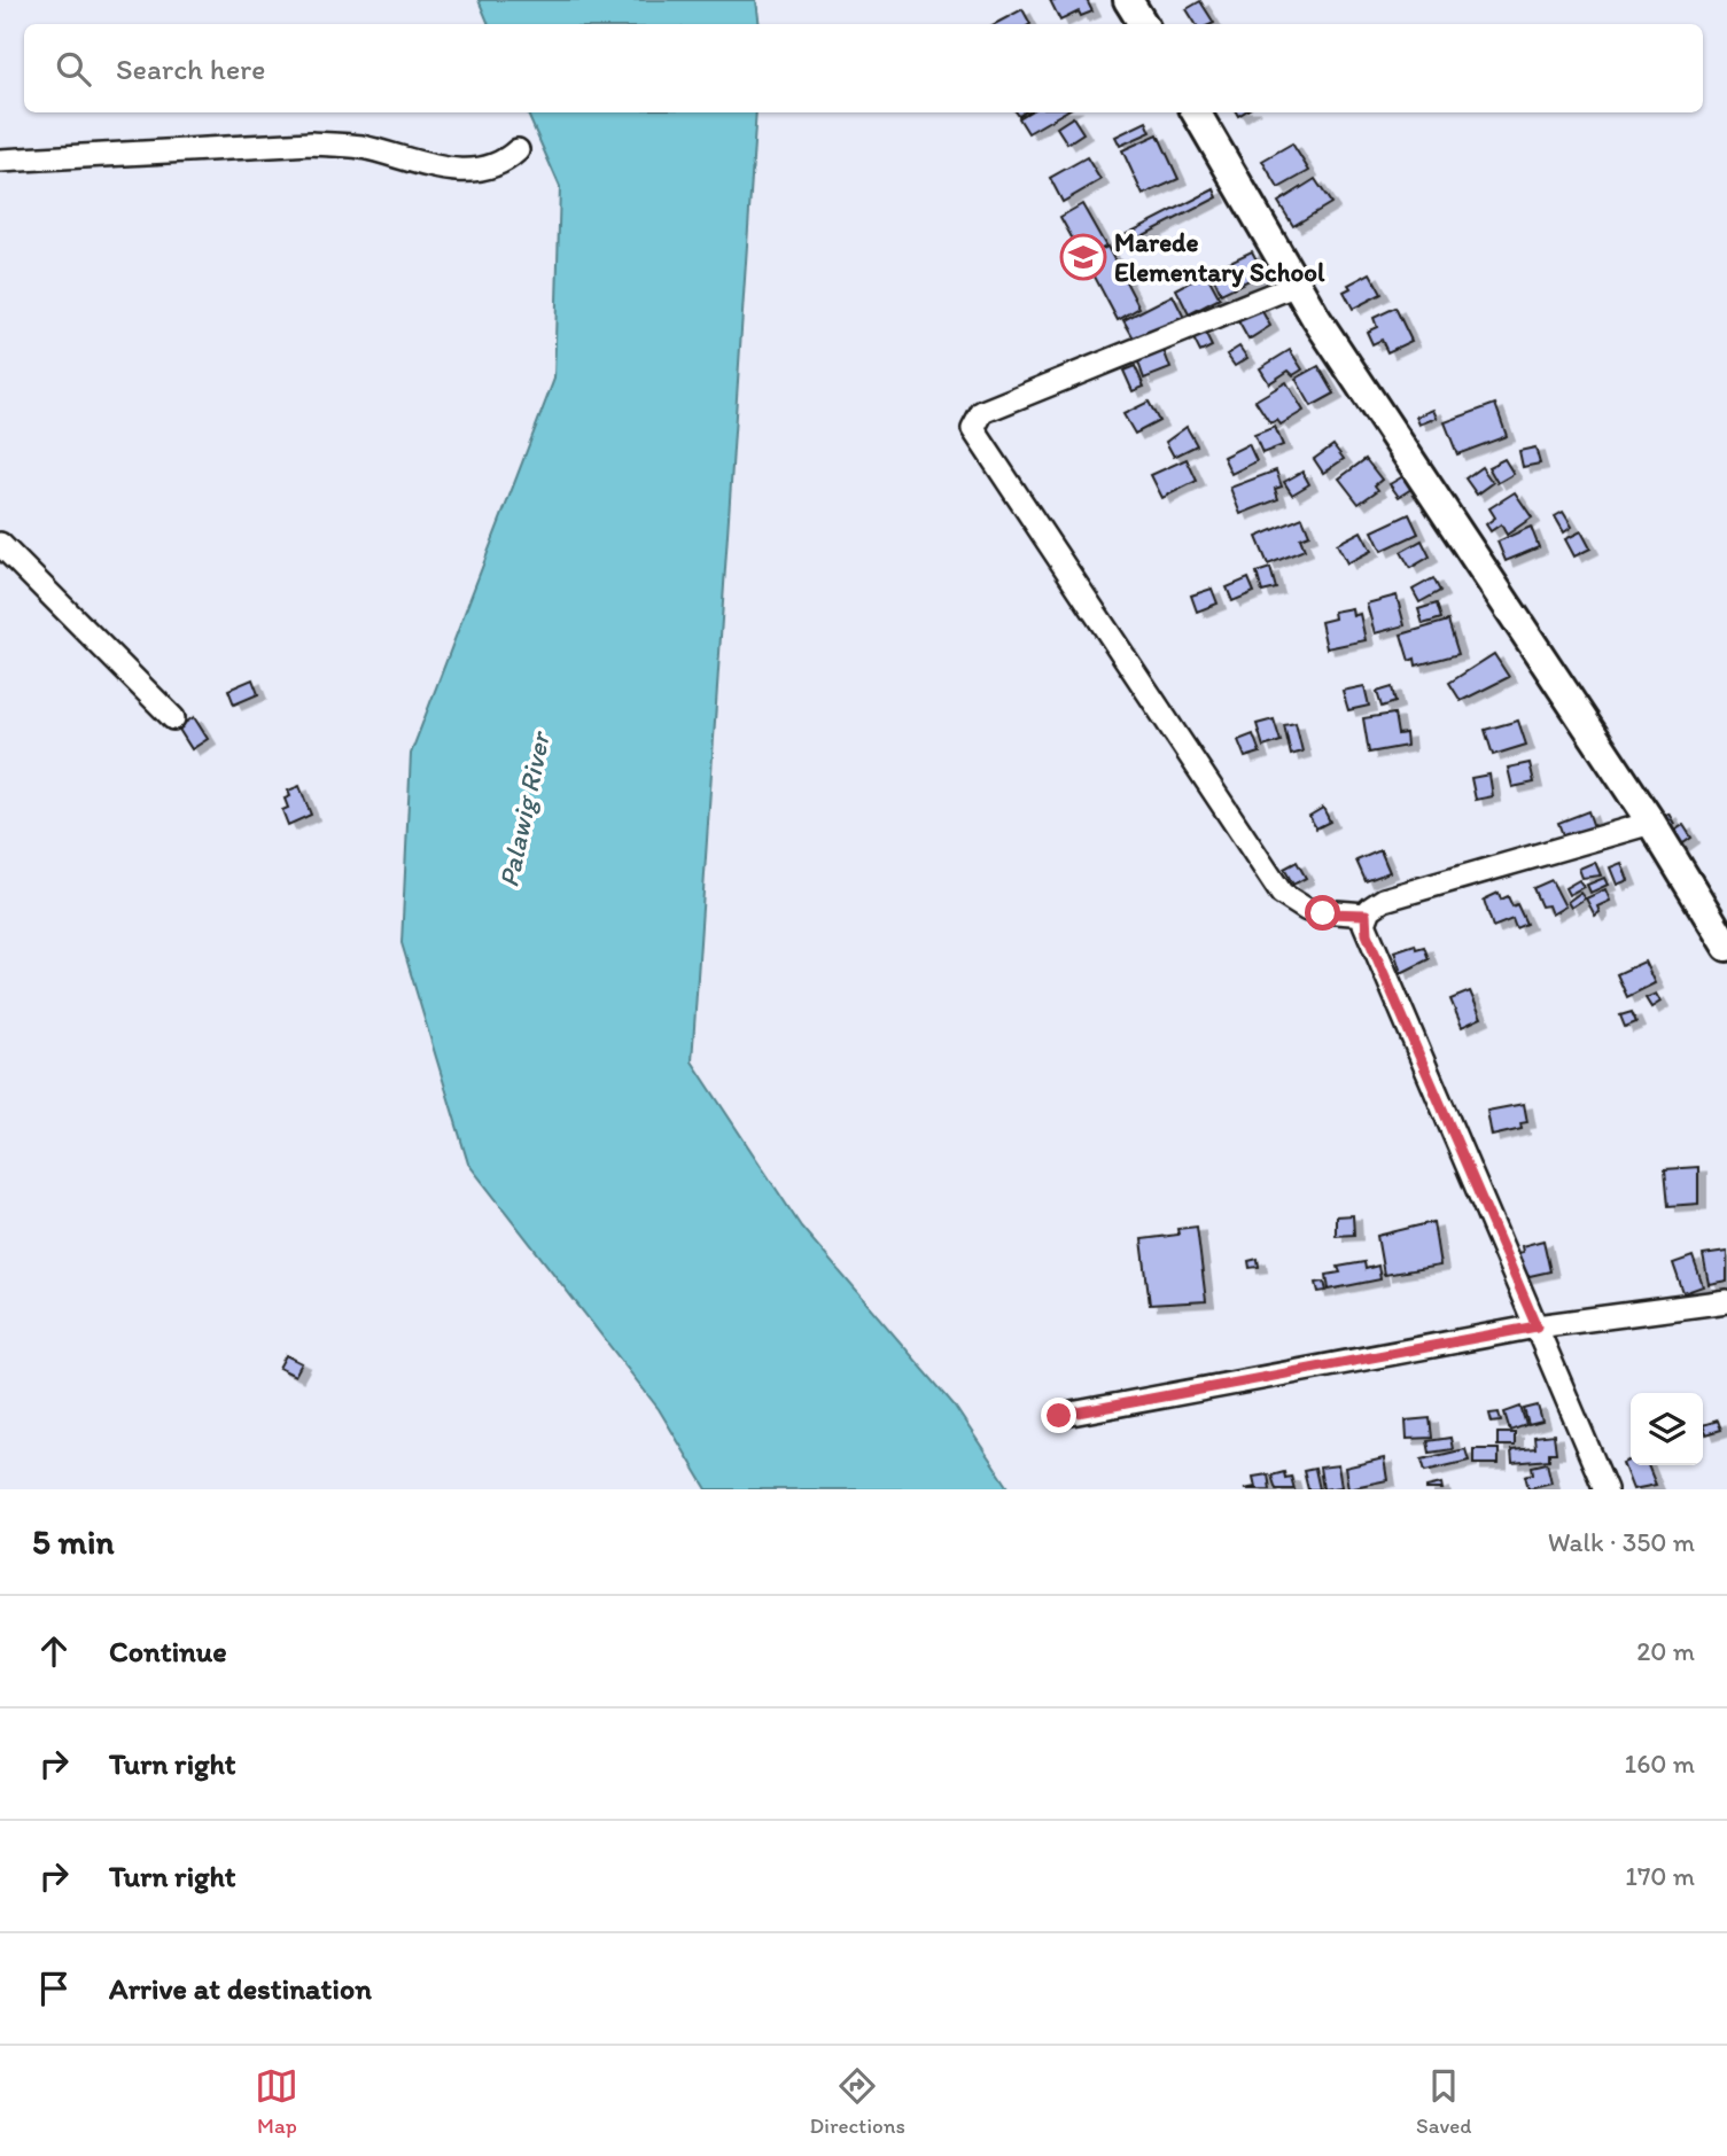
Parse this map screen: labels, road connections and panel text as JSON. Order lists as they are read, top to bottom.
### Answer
{
  "water": ["Palawig River"],
  "places": {
    "school or university": ["Marede Elementary School"]
  },
  "page": {
    "search": "Search here",
    "heading": ["5 min", "Walk · 350 m"],
    "list": [
      ["Continue", "20 m"],
      ["Turn right", "160 m"],
      ["Turn right", "170 m"],
      "Arrive at destination"
    ],
    "nav": ["Map", "Directions", "Saved"]
  }
}
